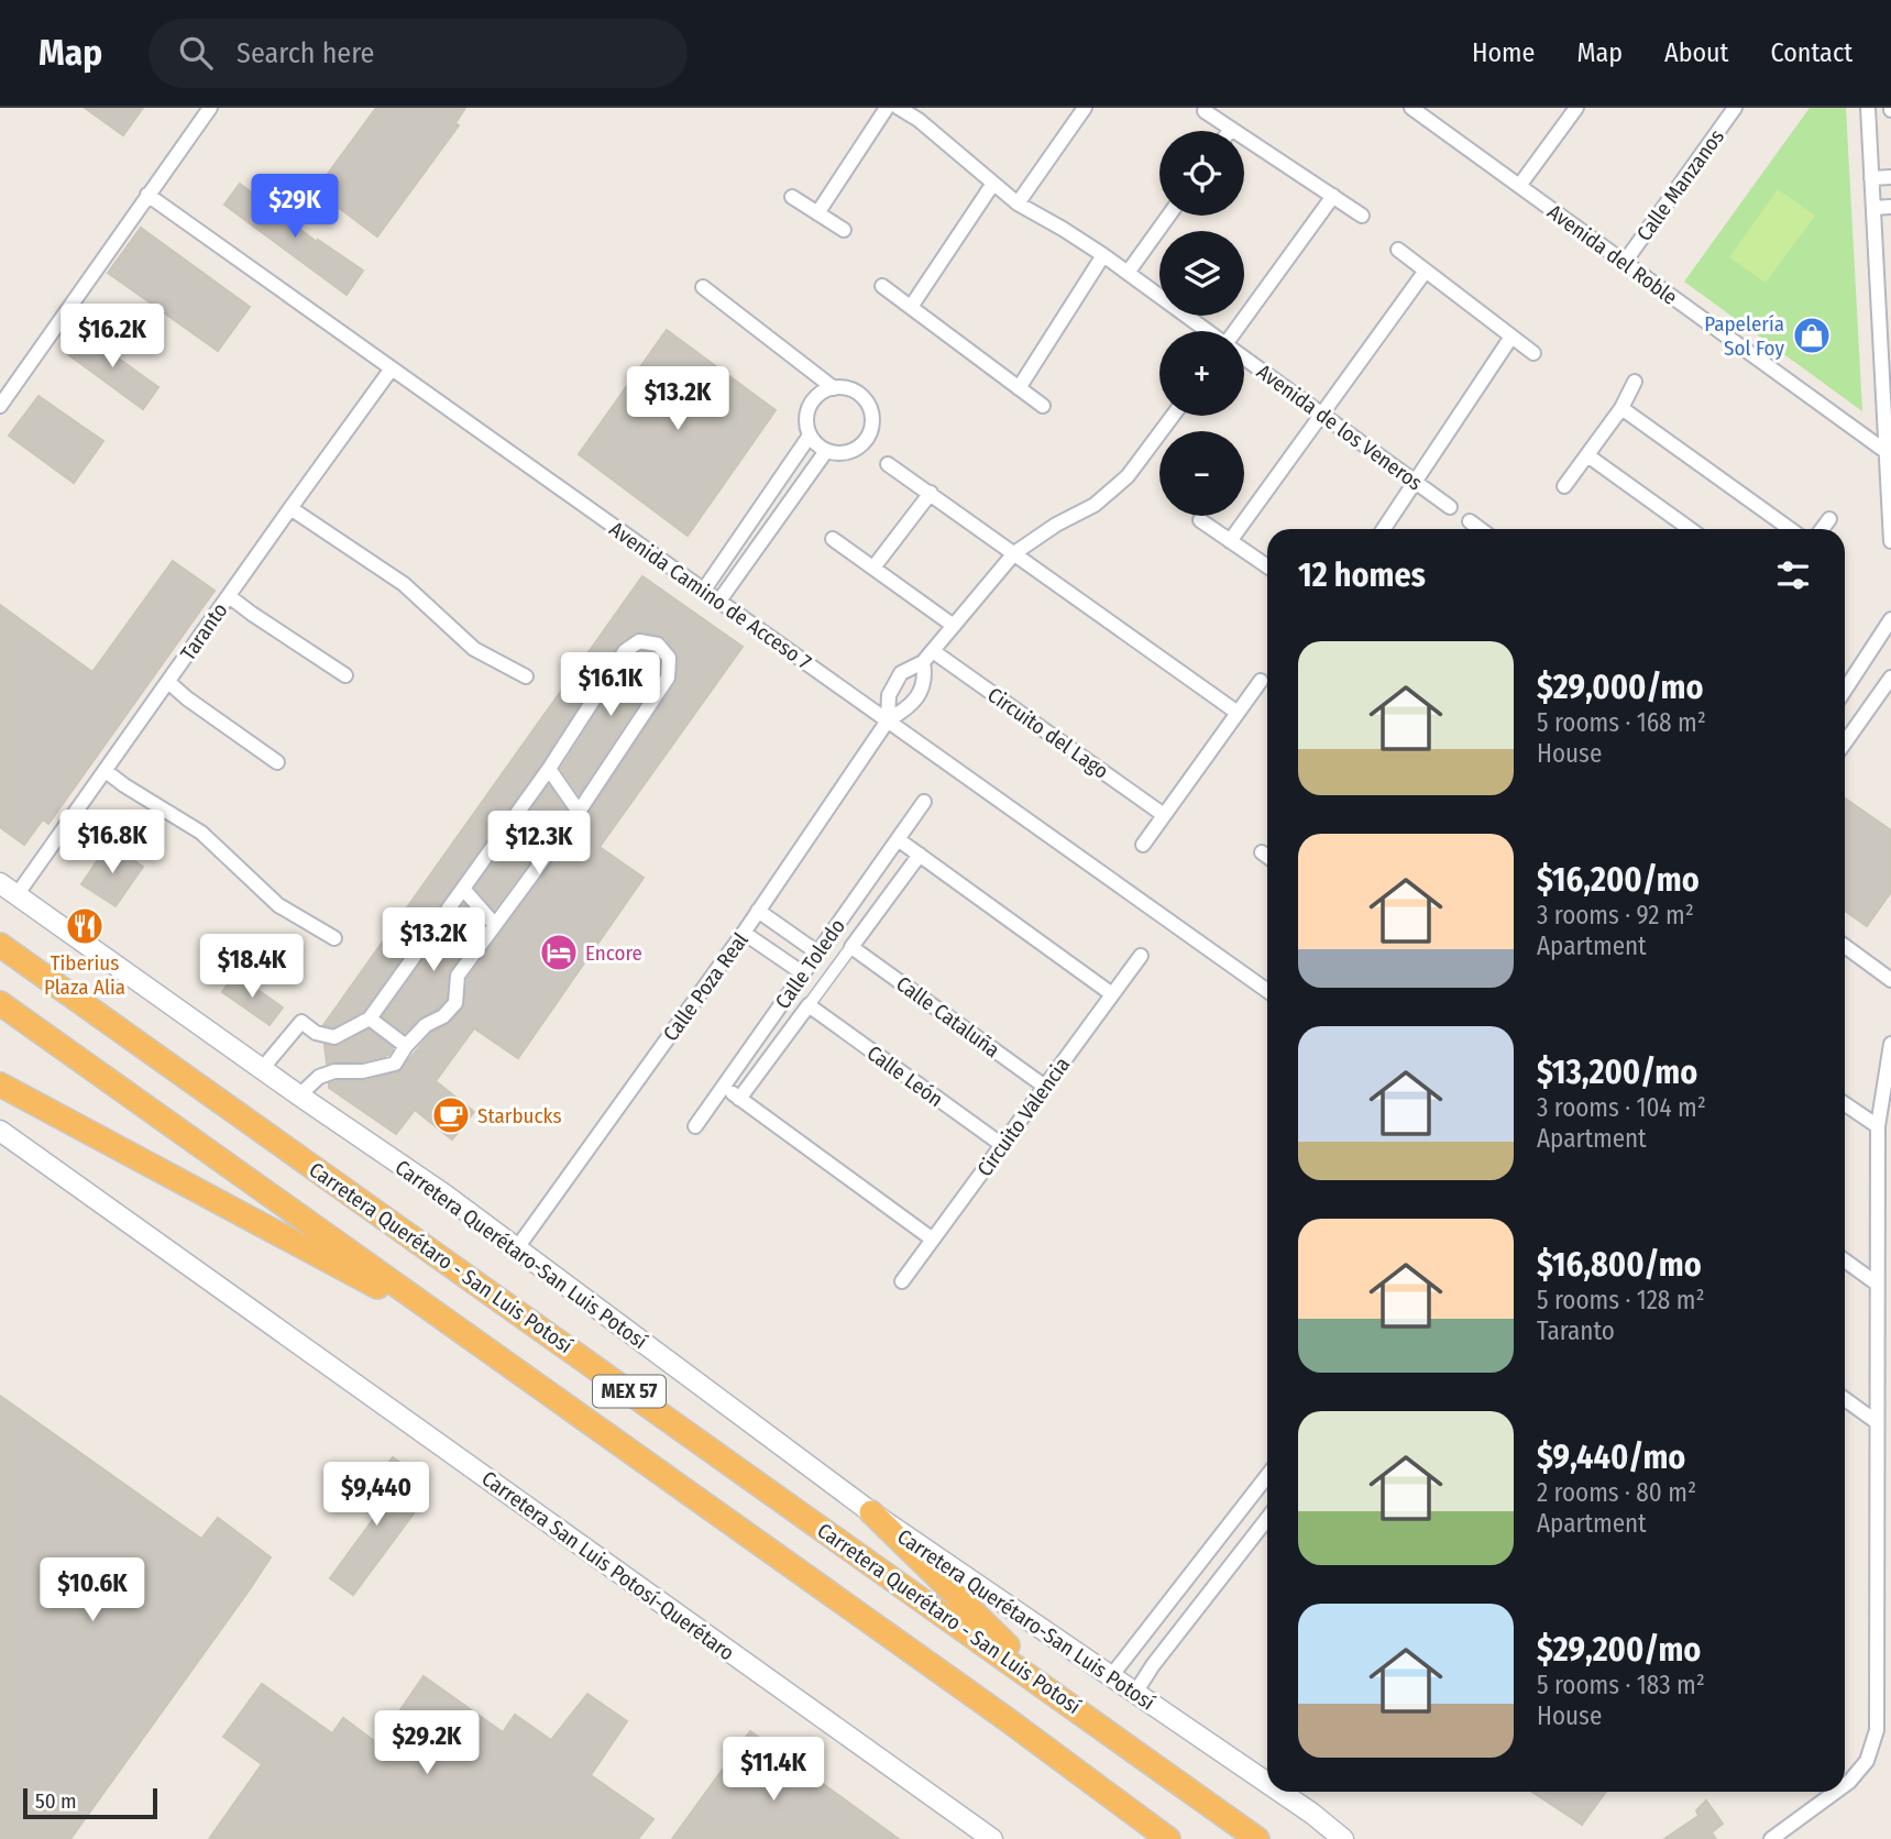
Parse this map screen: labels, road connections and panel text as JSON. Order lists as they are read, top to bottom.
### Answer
{
  "streets": {
    "highway": ["Carretera Querétaro - San Luis Potosí", "MEX 57"],
    "main road": ["Carretera Querétaro-San Luis Potosí", "Carretera San Luis Potosí-Querétaro"],
    "street": [
      "Calle Manzanos",
      "Avenida del Roble",
      "Avenida de los Veneros",
      "Avenida Camino de Acceso 7",
      "Taranto",
      "Circuito del Lago",
      "Calle Toledo",
      "Calle Poza Real",
      "Calle Cataluña",
      "Calle León",
      "Circuito Valencia"
    ]
  },
  "crossings": [
    ["Calle Manzanos", "Avenida del Roble"],
    ["Avenida Camino de Acceso 7", "Taranto"],
    ["Avenida Camino de Acceso 7", "Calle Poza Real"],
    ["Taranto", "Carretera Querétaro-San Luis Potosí"],
    ["Calle Toledo", "Calle Cataluña"],
    ["Calle Toledo", "Calle León"],
    ["Calle Poza Real", "Carretera Querétaro-San Luis Potosí"],
    ["Calle Cataluña", "Circuito Valencia"],
    ["Calle León", "Circuito Valencia"]
  ],
  "places": {
    "shop": ["Papelería Sol Foy"],
    "restaurant": ["Tiberius Plaza Alia"],
    "hotel": ["Encore"],
    "cafe": ["Starbucks"]
  },
  "scale_bar": "50 m",
  "page": {
    "header": "Map",
    "search": "Search here",
    "nav": [
      "Home",
      "Map",
      "About",
      "Contact"
    ],
    "map_buttons": ["+", "−"],
    "price": [
      "$29K",
      "$16.2K",
      "$13.2K",
      "$16.1K",
      "$16.8K",
      "$12.3K",
      "$13.2K",
      "$18.4K",
      "$9,440",
      "$10.6K",
      "$29.2K",
      "$11.4K"
    ],
    "heading": "12 homes",
    "list": [
      {
        "name": "$29,000/mo",
        "note": "5 rooms · 168 m² · House"
      },
      {
        "name": "$16,200/mo",
        "note": "3 rooms · 92 m² · Apartment"
      },
      {
        "name": "$13,200/mo",
        "note": "3 rooms · 104 m² · Apartment"
      },
      {
        "name": "$16,800/mo",
        "note": "5 rooms · 128 m² · Taranto"
      },
      {
        "name": "$9,440/mo",
        "note": "2 rooms · 80 m² · Apartment"
      },
      {
        "name": "$29,200/mo",
        "note": "5 rooms · 183 m² · House"
      }
    ],
    "scale": "50 m"
  }
}
